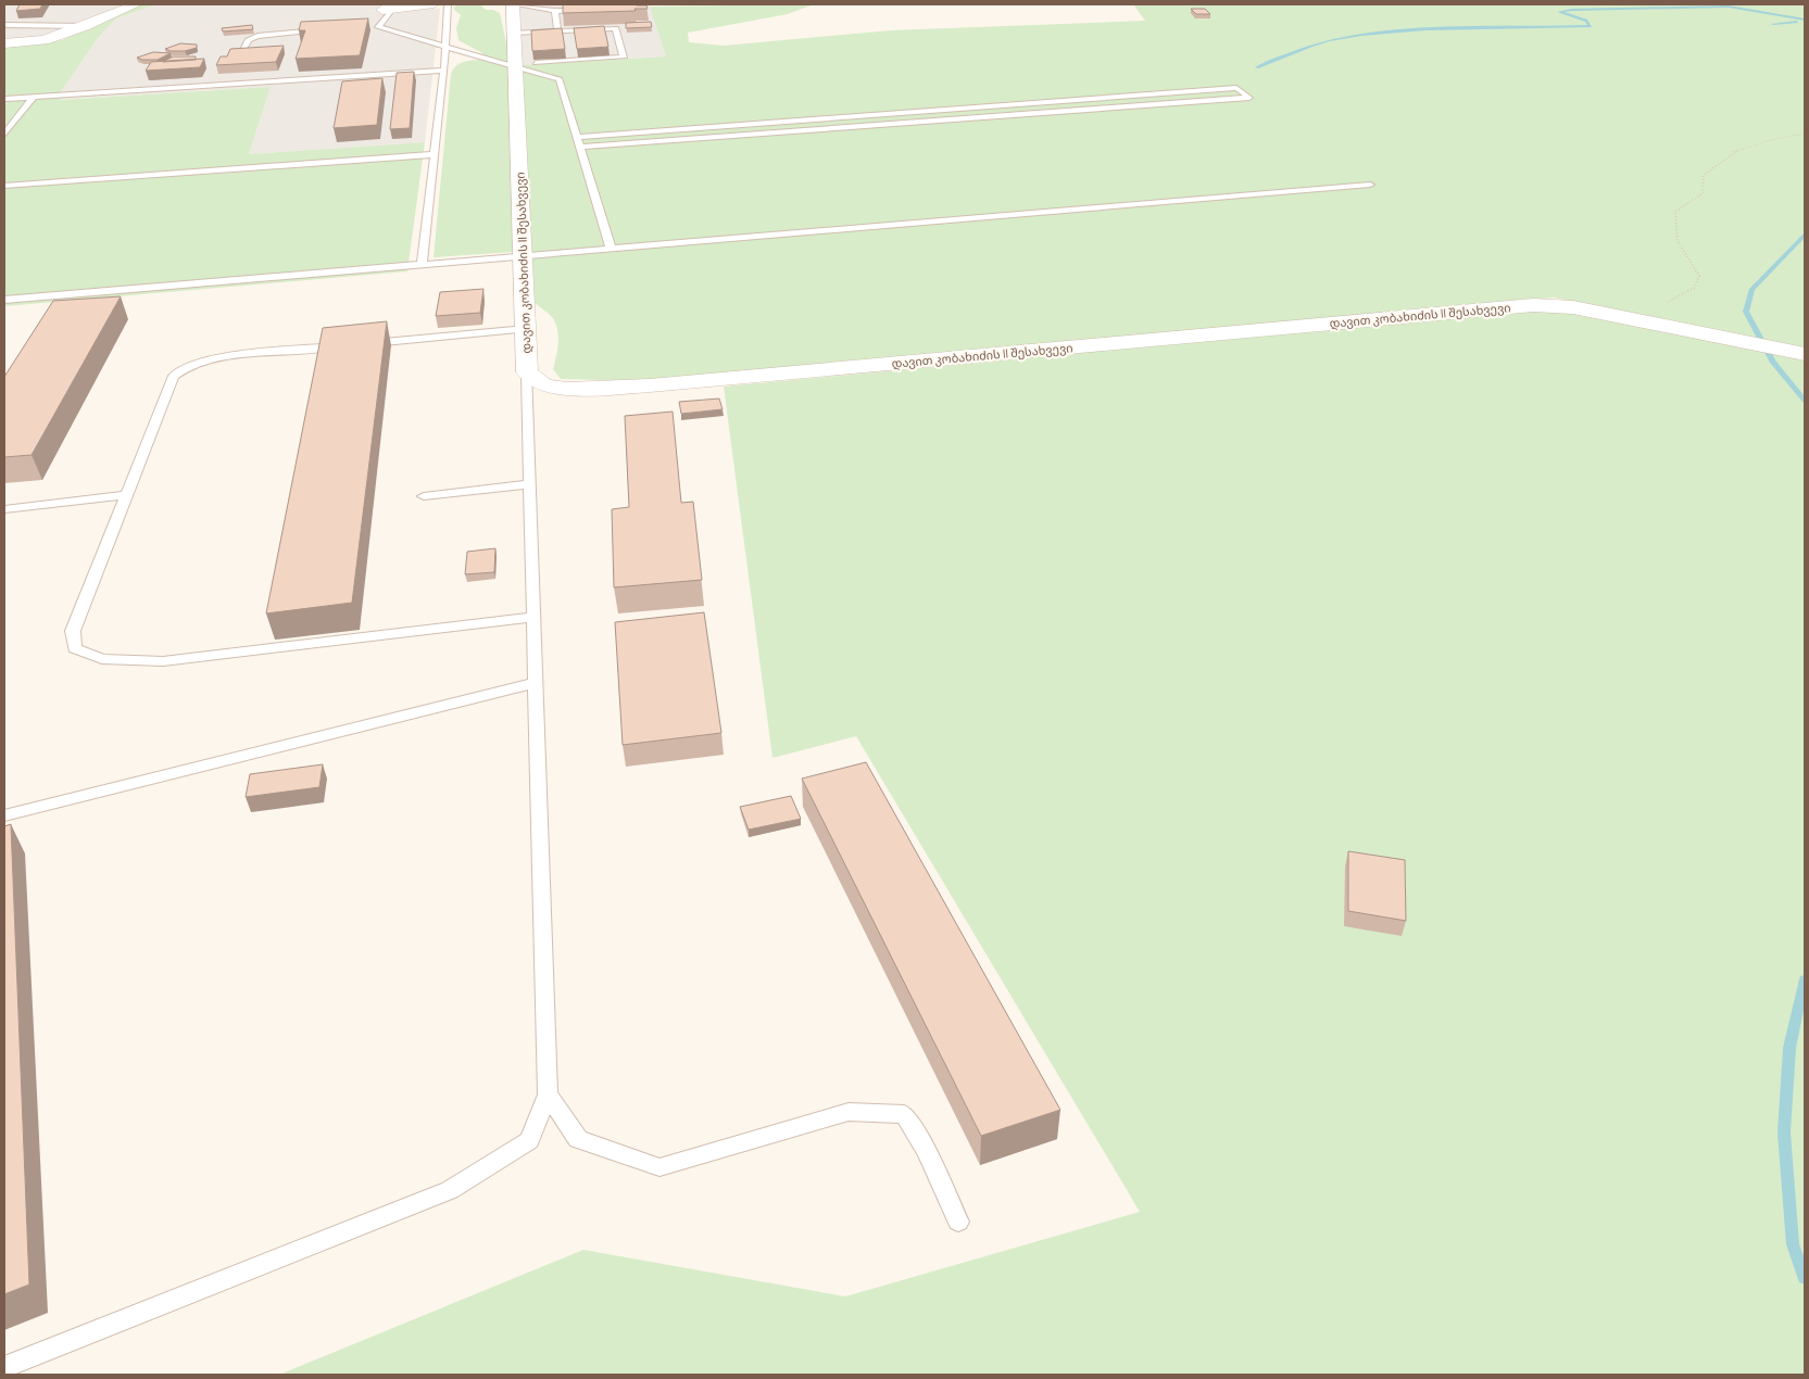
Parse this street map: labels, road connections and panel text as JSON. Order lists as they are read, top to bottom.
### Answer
{
  "streets": {
    "street": ["დავით კობახიძის II შესახვევი"]
  }
}
